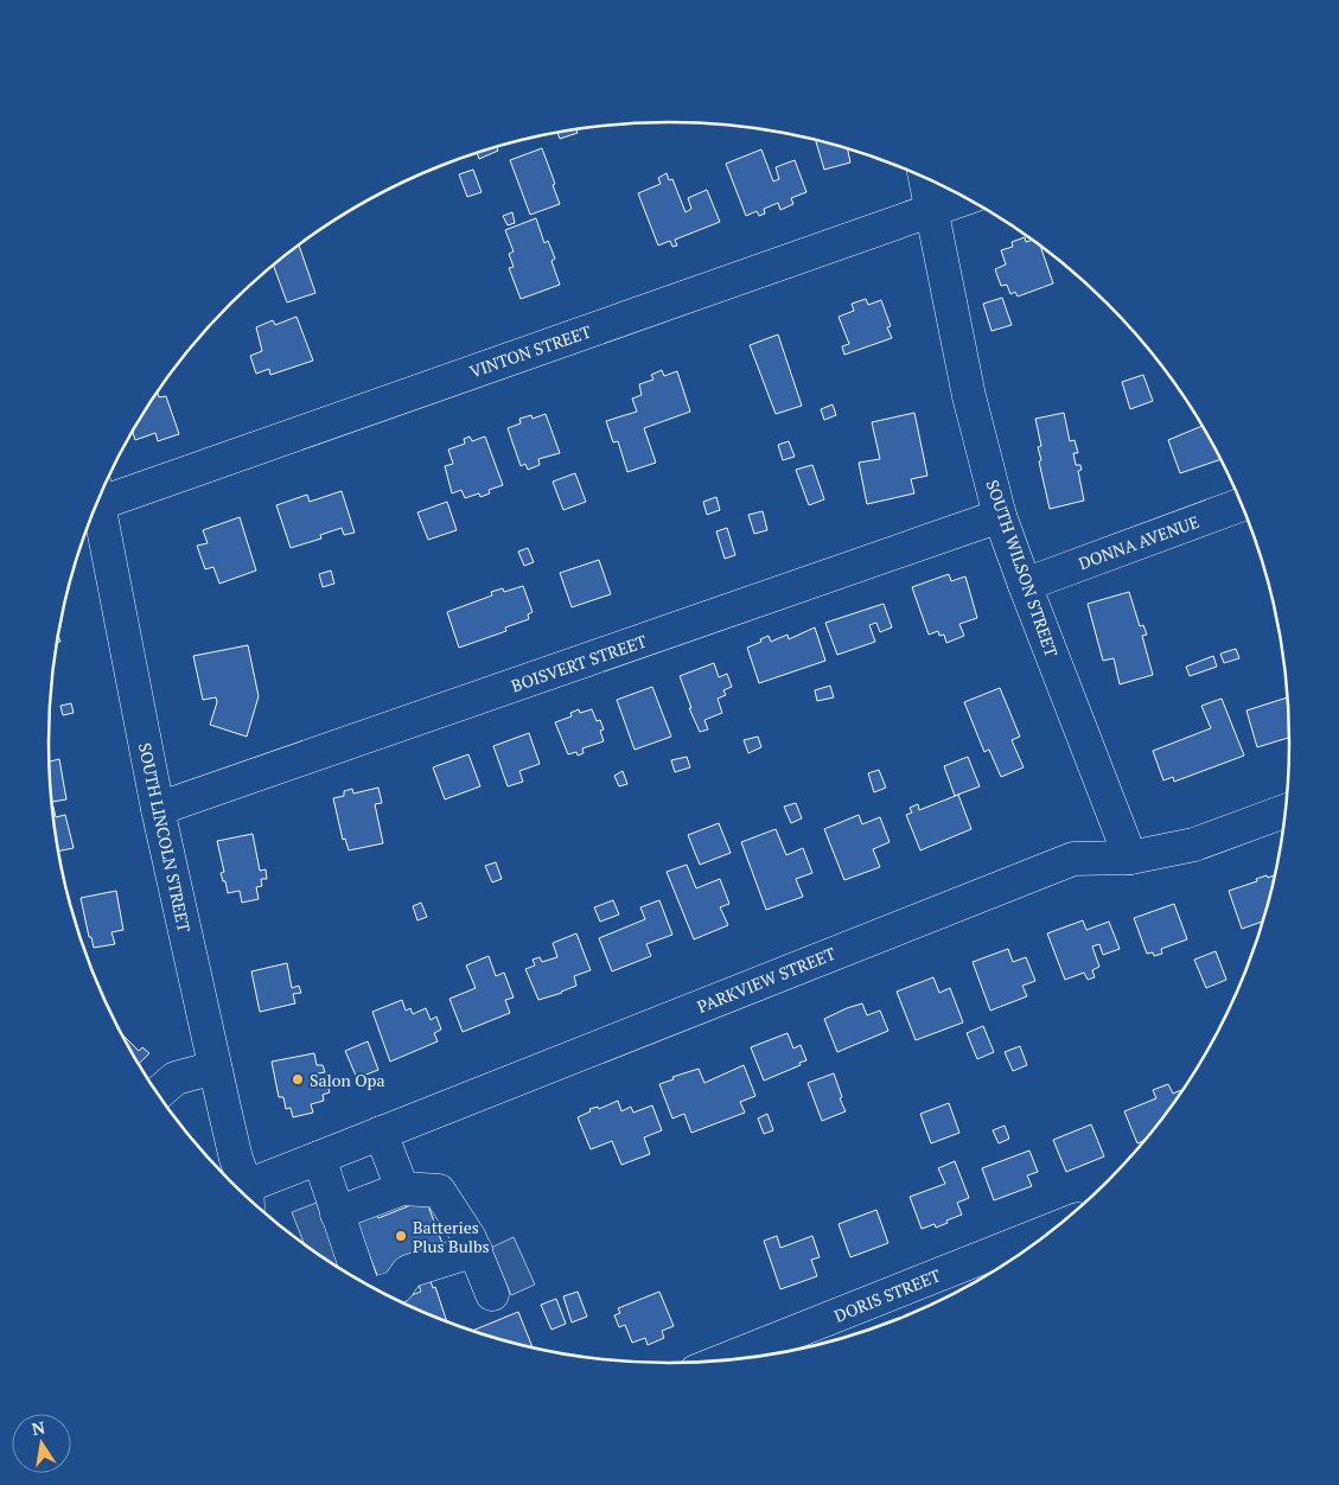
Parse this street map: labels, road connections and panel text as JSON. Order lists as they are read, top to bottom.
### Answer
{
  "streets": {
    "street": [
      "VINTON STREET",
      "DONNA AVENUE",
      "SOUTH WILSON STREET",
      "BOISVERT STREET",
      "SOUTH LINCOLN STREET",
      "PARKVIEW STREET",
      "DORIS STREET"
    ]
  },
  "crossings": [
    ["VINTON STREET", "SOUTH WILSON STREET"],
    ["DONNA AVENUE", "SOUTH WILSON STREET"],
    ["SOUTH WILSON STREET", "BOISVERT STREET"],
    ["SOUTH WILSON STREET", "PARKVIEW STREET"],
    ["BOISVERT STREET", "SOUTH LINCOLN STREET"]
  ],
  "places": ["Salon Opa", "Batteries Plus Bulbs"],
  "north": "top"
}
